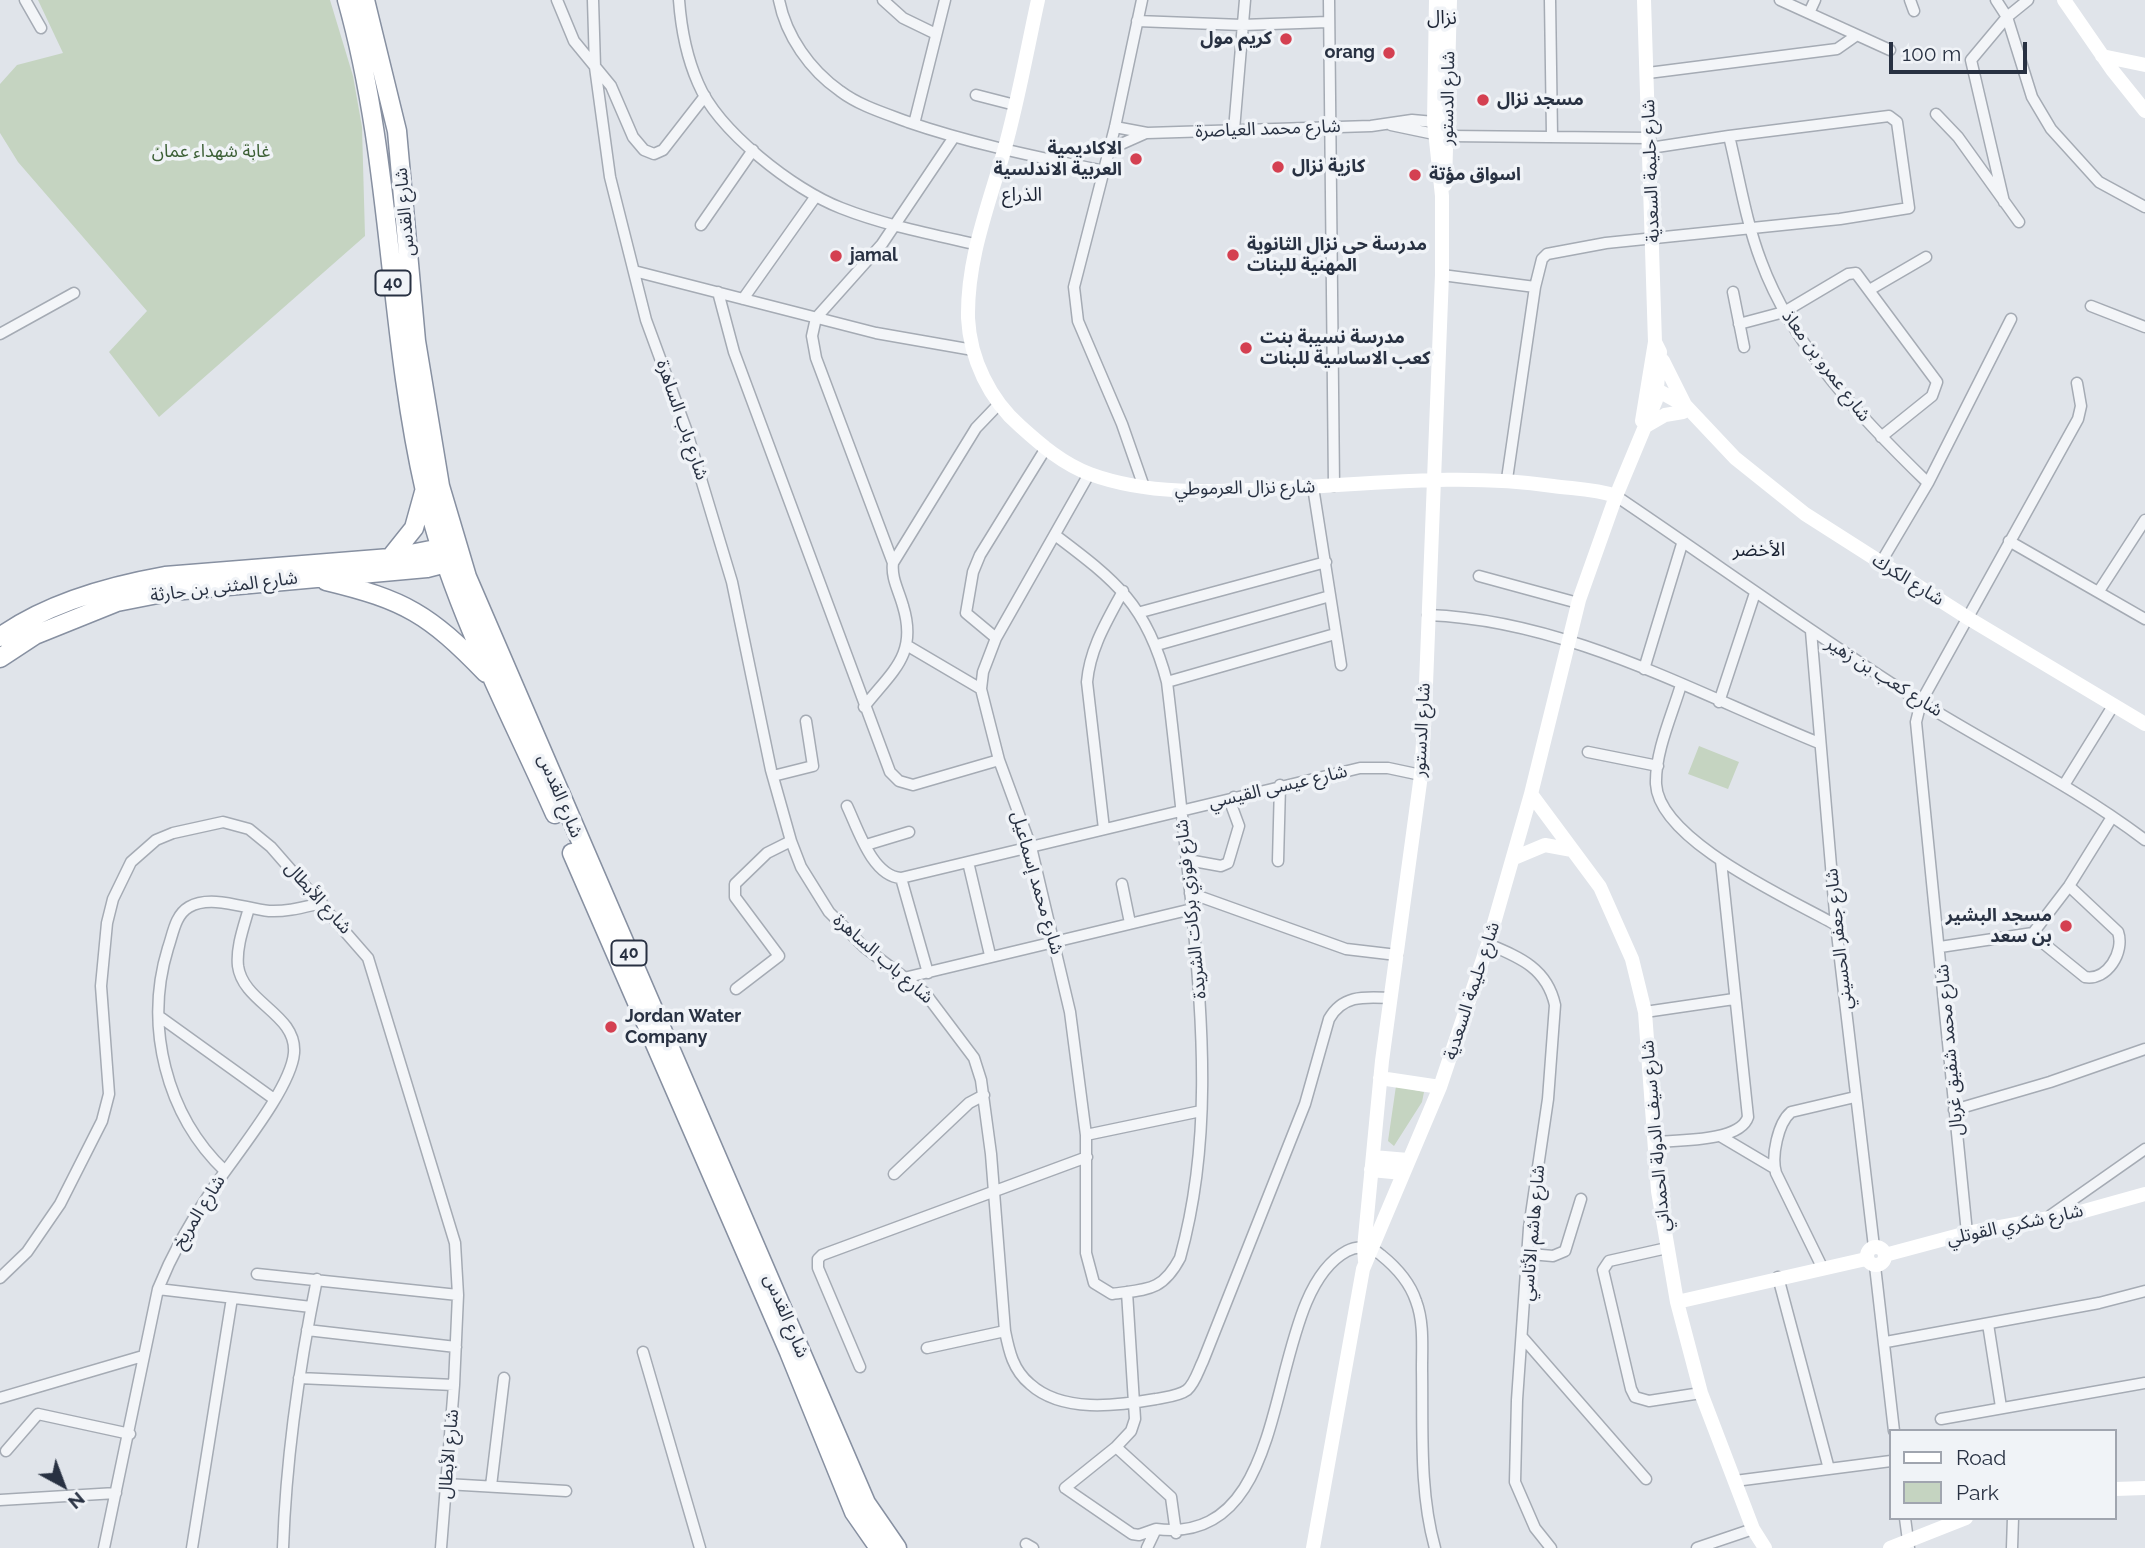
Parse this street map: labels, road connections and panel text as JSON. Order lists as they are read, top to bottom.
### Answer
{
  "streets": {
    "highway": ["شارع القدس", "40", "شارع المثنى بن حارثة"],
    "street": [
      "شارع الدستور",
      "شارع محمد العياصرة",
      "شارع حليمة السعدية",
      "شارع عمرو بن معاذ",
      "شارع باب الساهرة",
      "شارع نزال العرموطي",
      "شارع الكرك",
      "شارع كعب بن زهير",
      "شارع عيسى القيسي",
      "شارع محمد إسماعيل",
      "شارع الأبطال",
      "شارع فوزي بركات الشريدة",
      "شارع جعفر الحسيني",
      "شارع محمد شفيق غربال",
      "شارع سيف الدولة الحمداني",
      "شارع المريخ",
      "شارع شكري القوتلي",
      "شارع هاشم الأتاسي"
    ]
  },
  "crossings": [
    ["شارع الدستور", "شارع محمد العياصرة"],
    ["شارع الدستور", "شارع حليمة السعدية"],
    ["شارع الدستور", "شارع باب الساهرة"],
    ["شارع الدستور", "شارع نزال العرموطي"],
    ["شارع الدستور", "شارع عيسى القيسي"],
    ["شارع محمد العياصرة", "شارع حليمة السعدية"],
    ["شارع حليمة السعدية", "شارع نزال العرموطي"],
    ["شارع حليمة السعدية", "شارع الكرك"],
    ["شارع حليمة السعدية", "شارع كعب بن زهير"],
    ["شارع حليمة السعدية", "شارع سيف الدولة الحمداني"],
    ["شارع حليمة السعدية", "شارع هاشم الأتاسي"],
    ["شارع القدس", "شارع المثنى بن حارثة"],
    ["شارع نزال العرموطي", "شارع كعب بن زهير"],
    ["شارع نزال العرموطي", "شارع محمد إسماعيل"],
    ["شارع كعب بن زهير", "شارع جعفر الحسيني"],
    ["شارع كعب بن زهير", "شارع محمد شفيق غربال"],
    ["شارع عيسى القيسي", "شارع محمد إسماعيل"],
    ["شارع عيسى القيسي", "شارع فوزي بركات الشريدة"],
    ["شارع محمد إسماعيل", "شارع فوزي بركات الشريدة"],
    ["شارع جعفر الحسيني", "شارع شكري القوتلي"],
    ["شارع محمد شفيق غربال", "شارع شكري القوتلي"],
    ["شارع سيف الدولة الحمداني", "شارع شكري القوتلي"]
  ],
  "districts": ["نزال", "الذراع", "الأخضر"],
  "parks": ["غابة شهداء عمان"],
  "places": [
    "كريم مول",
    "orang",
    "مسجد نزال",
    "الاكاديمية العربية الاندلسية",
    "كازية نزال",
    "اسواق مؤتة",
    "مدرسة حي نزال الثانوية المهنية للبنات",
    "jamal",
    "مدرسة نسيبة بنت كعب الاساسية للبنات",
    "مسجد البشير بن سعد",
    "Jordan Water Company"
  ],
  "legend": ["Road", "Park"],
  "scale_bar": "100 m",
  "north": "bottom right"
}
